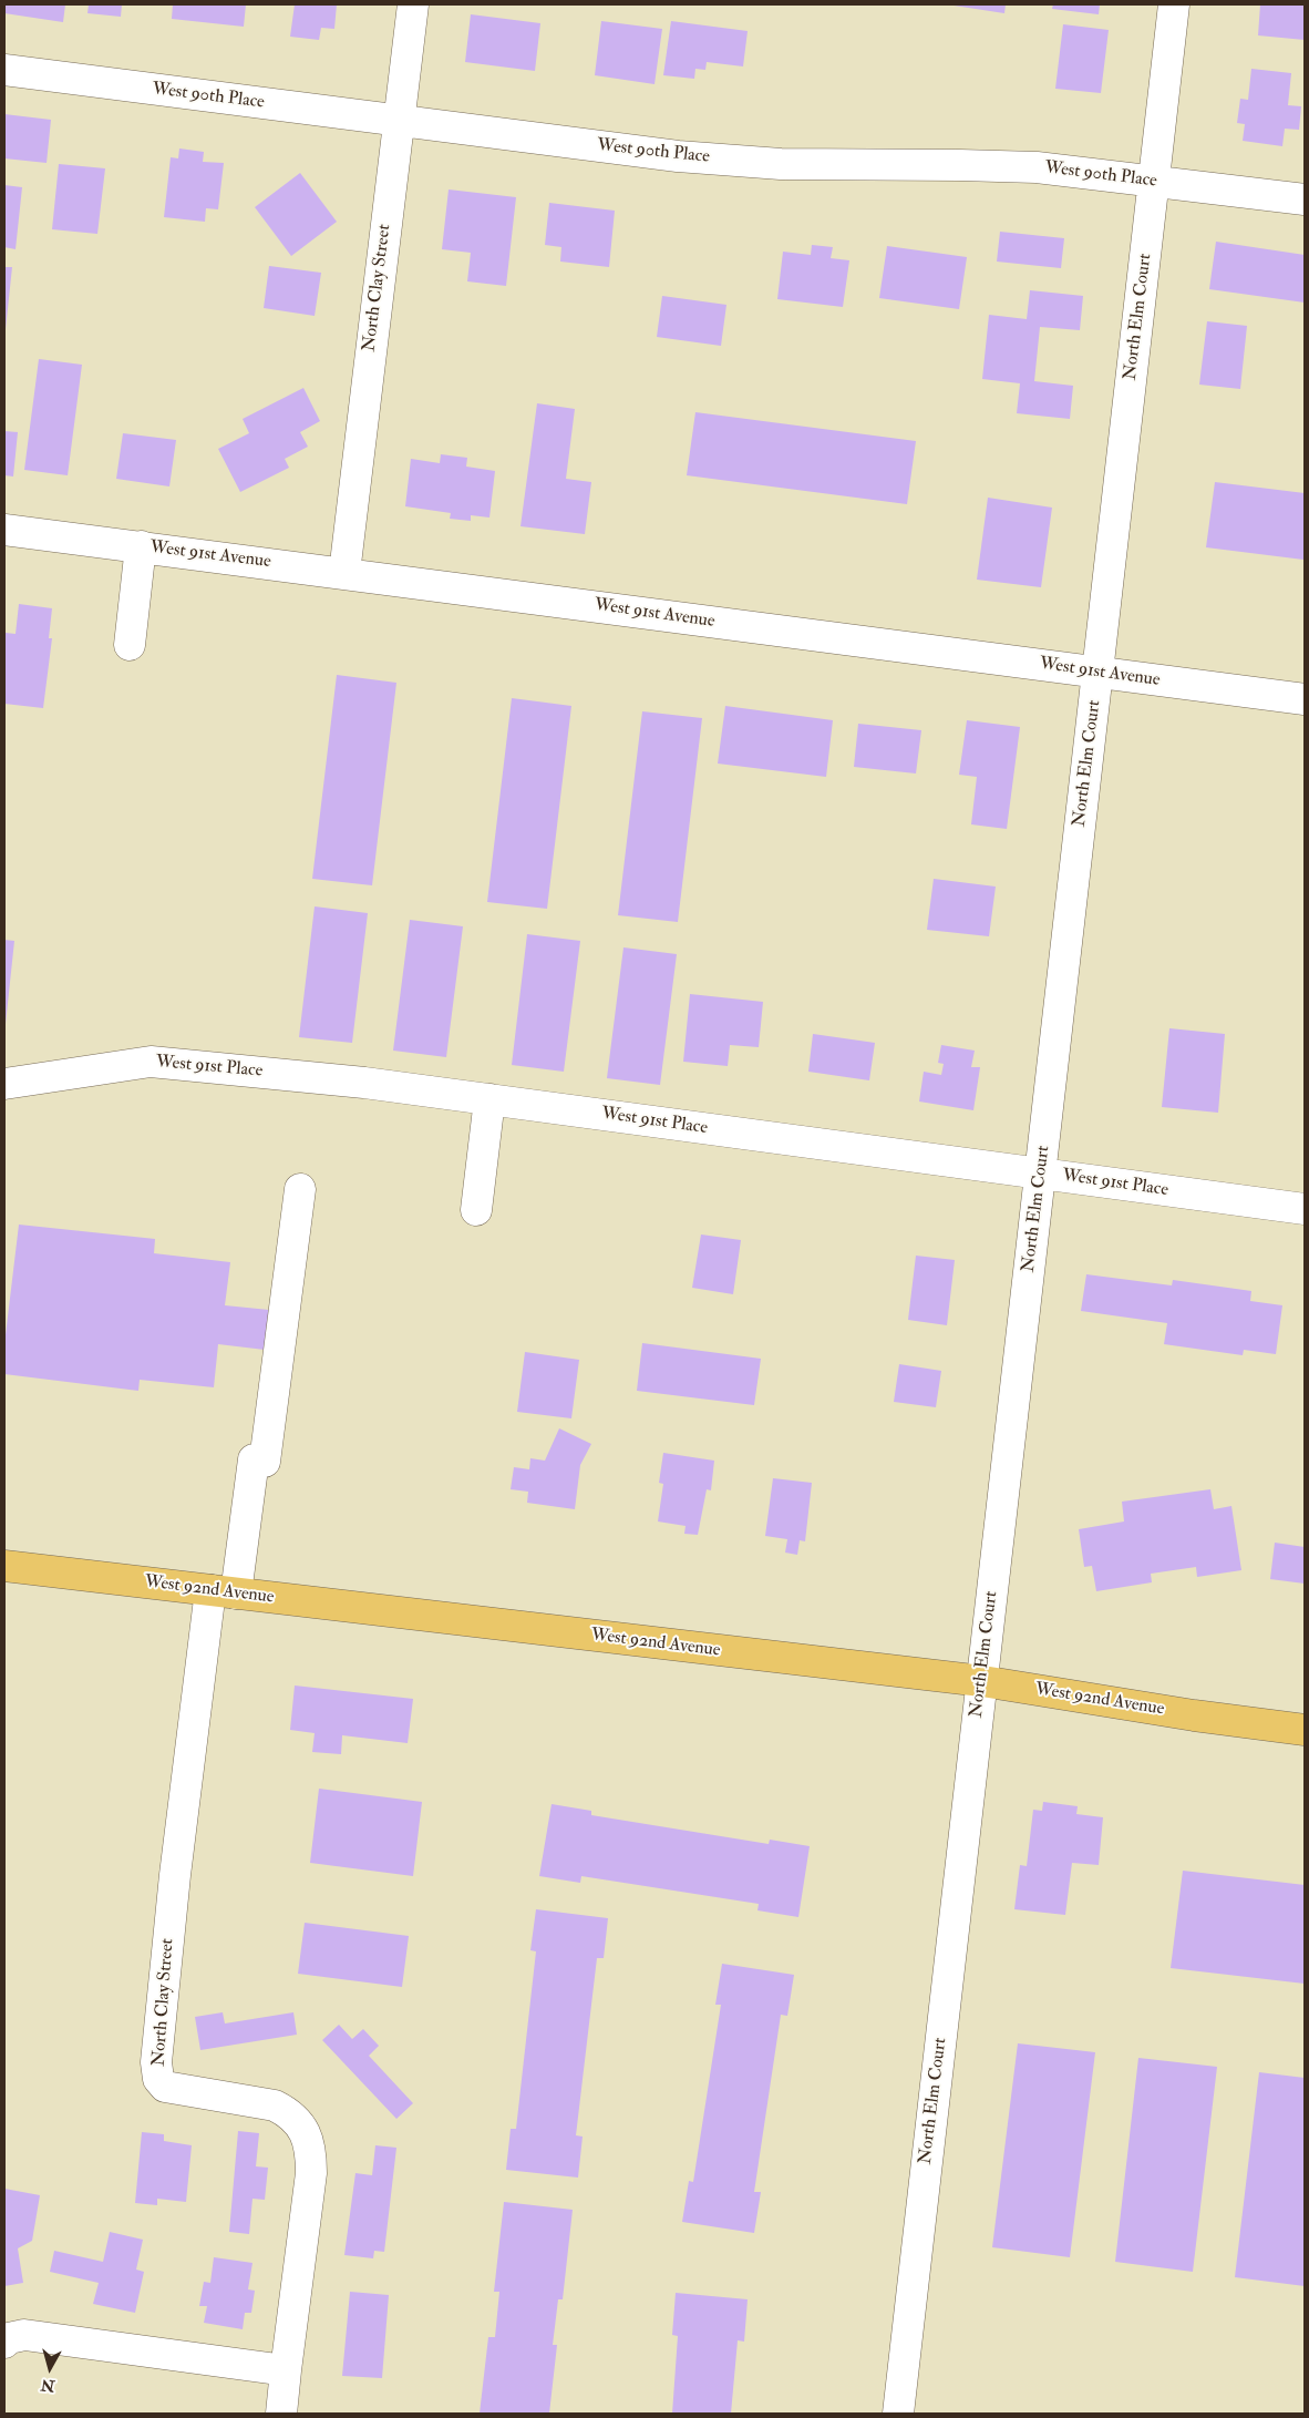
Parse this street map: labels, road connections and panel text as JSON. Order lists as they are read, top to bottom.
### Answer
{
  "streets": {
    "main road": ["West 92nd Avenue"],
    "street": [
      "West 90th Place",
      "North Clay Street",
      "North Elm Court",
      "West 91st Avenue",
      "West 91st Place"
    ]
  },
  "crossings": [
    ["West 90th Place", "North Clay Street"],
    ["West 90th Place", "North Elm Court"],
    ["North Clay Street", "West 91st Avenue"],
    ["North Clay Street", "West 92nd Avenue"],
    ["North Elm Court", "West 91st Avenue"],
    ["North Elm Court", "West 91st Place"],
    ["North Elm Court", "West 92nd Avenue"]
  ],
  "north": "bottom"
}
